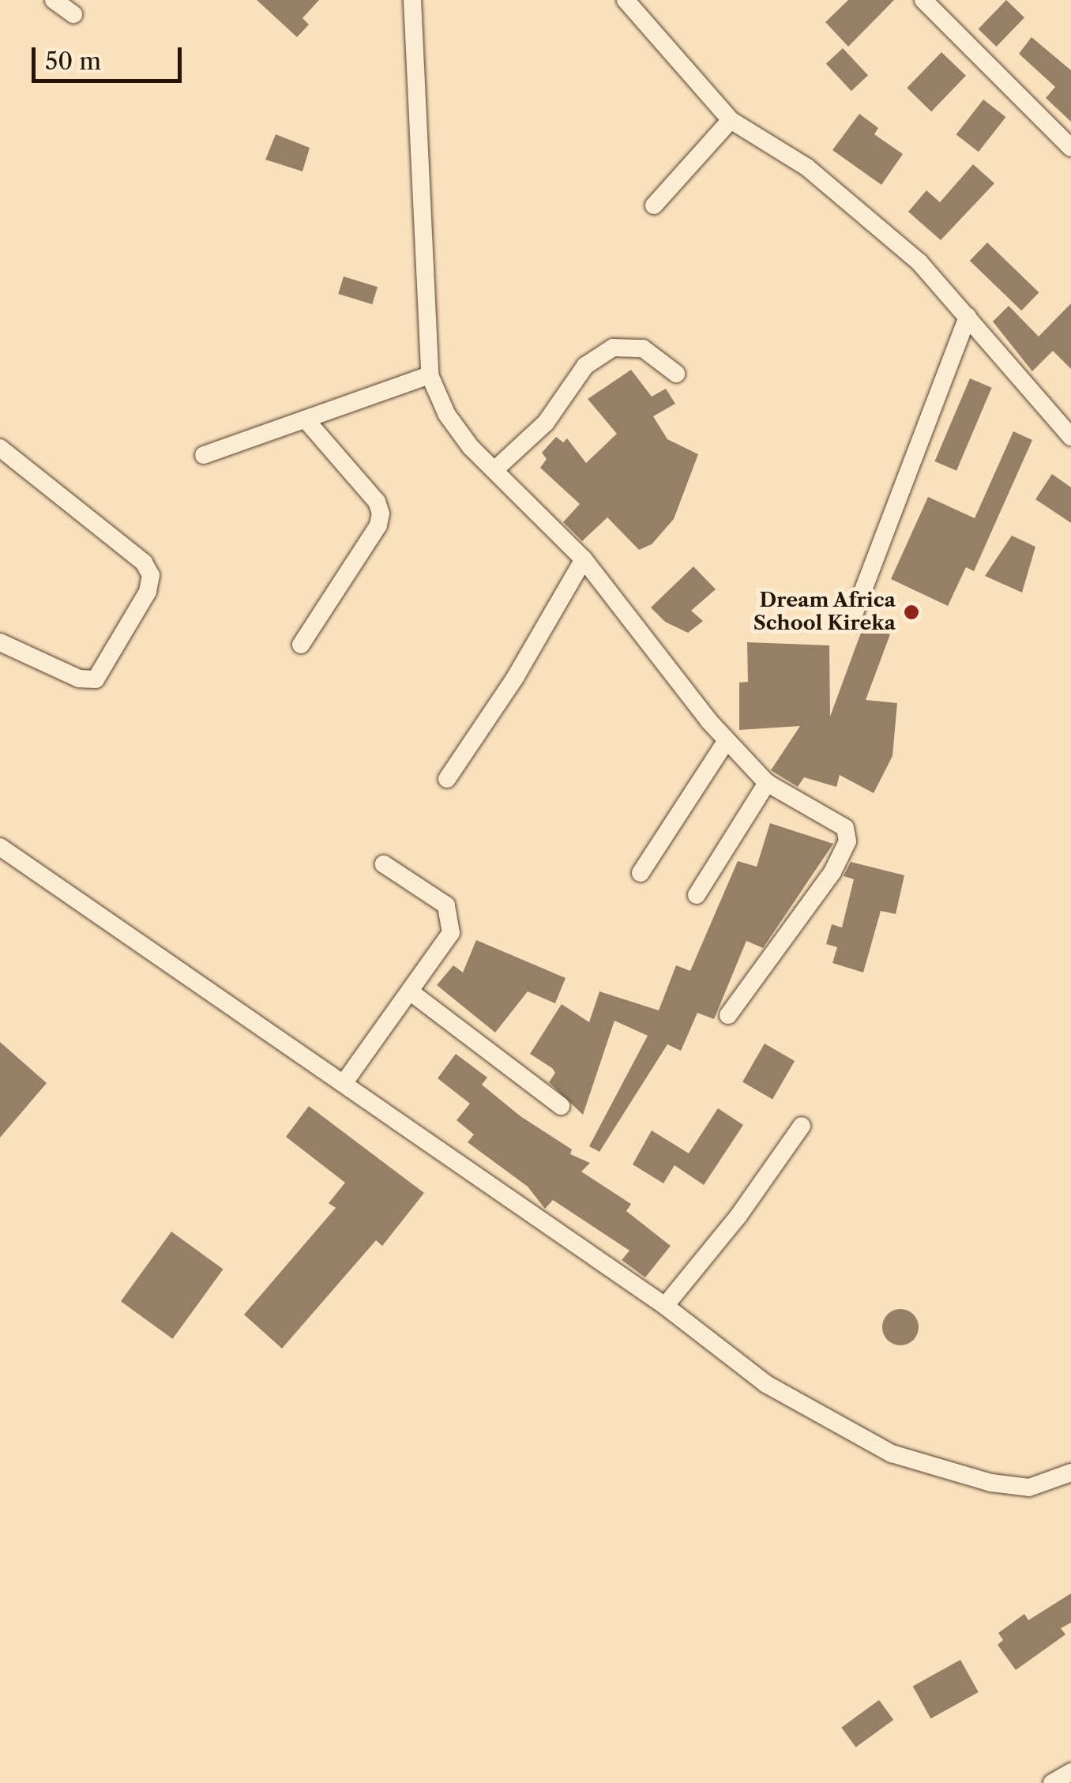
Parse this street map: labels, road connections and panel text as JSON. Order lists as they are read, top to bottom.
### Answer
{
  "places": ["Dream Africa School Kireka"],
  "scale_bar": "50 m"
}
